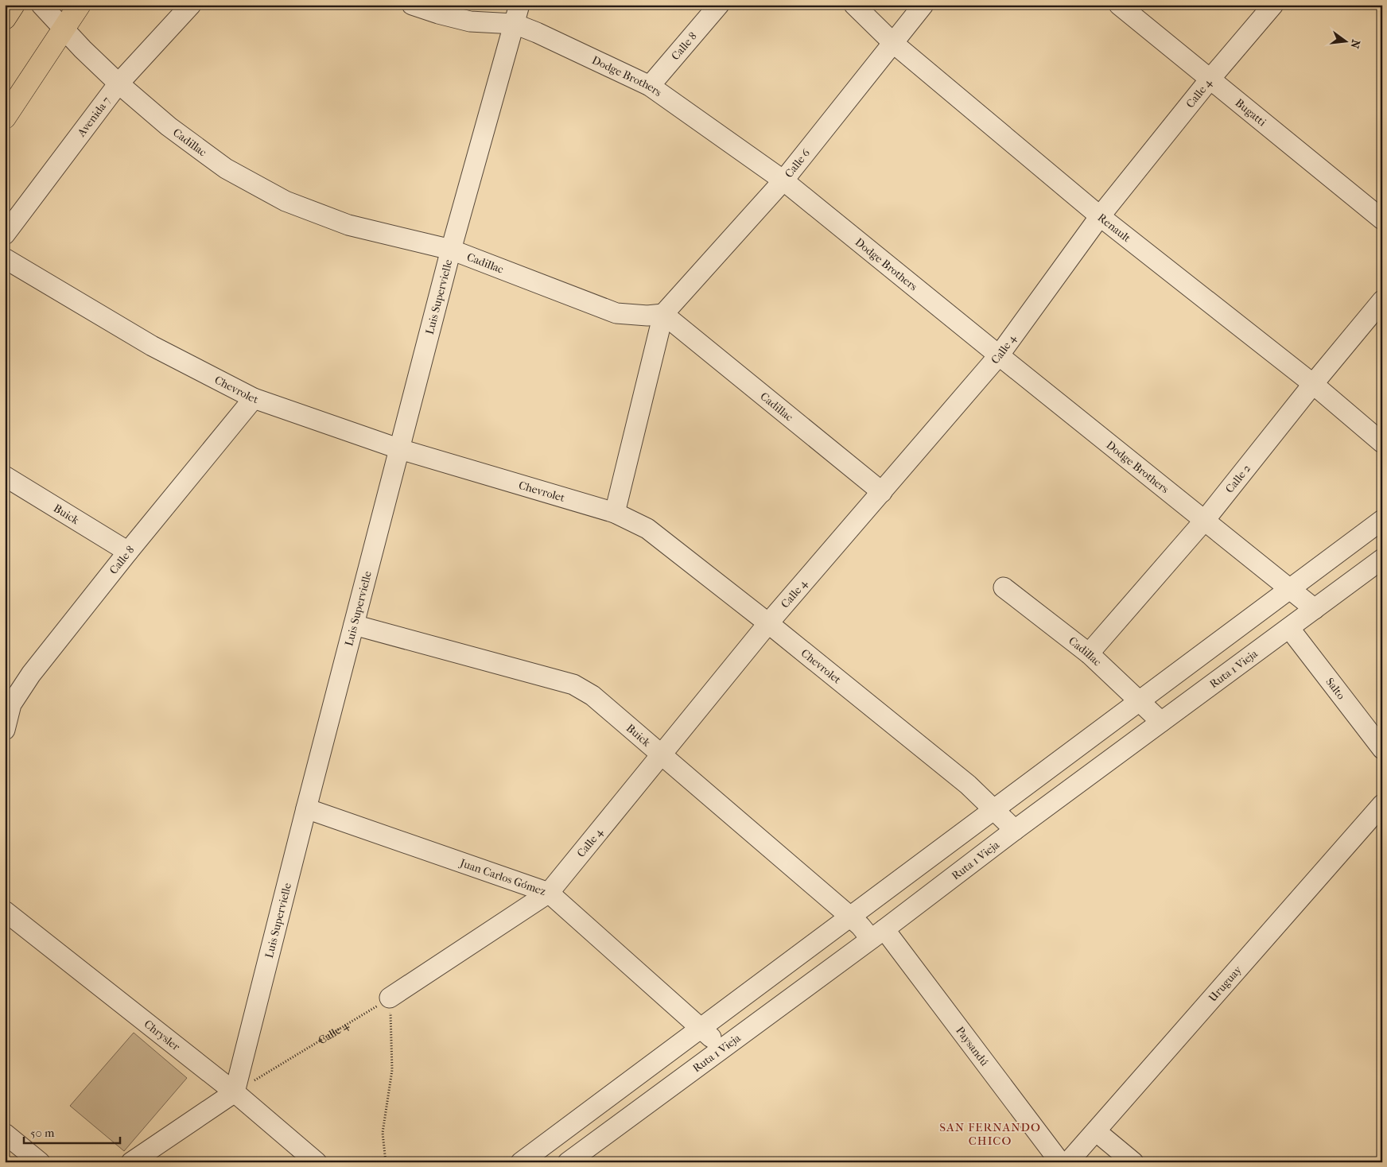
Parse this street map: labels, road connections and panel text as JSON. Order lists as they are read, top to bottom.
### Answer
{
  "streets": {
    "street": [
      "Calle 8",
      "Dodge Brothers",
      "Calle 4",
      "Bugatti",
      "Avenida 7",
      "Cadillac",
      "Calle 6",
      "Renault",
      "Luis Supervielle",
      "Chevrolet",
      "Calle 2",
      "Buick",
      "Ruta 1 Vieja",
      "Salto",
      "Juan Carlos Gómez",
      "Uruguay",
      "Chrysler",
      "Paysandú"
    ]
  },
  "crossings": [
    ["Calle 8", "Dodge Brothers"],
    ["Calle 8", "Chevrolet"],
    ["Calle 8", "Buick"],
    ["Dodge Brothers", "Calle 4"],
    ["Dodge Brothers", "Calle 6"],
    ["Dodge Brothers", "Luis Supervielle"],
    ["Dodge Brothers", "Calle 2"],
    ["Dodge Brothers", "Ruta 1 Vieja"],
    ["Calle 4", "Bugatti"],
    ["Calle 4", "Cadillac"],
    ["Calle 4", "Renault"],
    ["Calle 4", "Luis Supervielle"],
    ["Calle 4", "Chevrolet"],
    ["Calle 4", "Buick"],
    ["Calle 4", "Juan Carlos Gómez"],
    ["Calle 4", "Chrysler"],
    ["Avenida 7", "Cadillac"],
    ["Cadillac", "Calle 6"],
    ["Cadillac", "Luis Supervielle"],
    ["Cadillac", "Calle 2"],
    ["Cadillac", "Ruta 1 Vieja"],
    ["Calle 6", "Renault"],
    ["Renault", "Calle 2"],
    ["Luis Supervielle", "Chevrolet"],
    ["Luis Supervielle", "Buick"],
    ["Luis Supervielle", "Juan Carlos Gómez"],
    ["Luis Supervielle", "Chrysler"],
    ["Chevrolet", "Ruta 1 Vieja"],
    ["Buick", "Ruta 1 Vieja"],
    ["Buick", "Paysandú"],
    ["Ruta 1 Vieja", "Salto"],
    ["Ruta 1 Vieja", "Juan Carlos Gómez"],
    ["Ruta 1 Vieja", "Paysandú"]
  ],
  "districts": ["SAN FERNANDO CHICO"],
  "scale_bar": "50 m",
  "north": "right"
}
